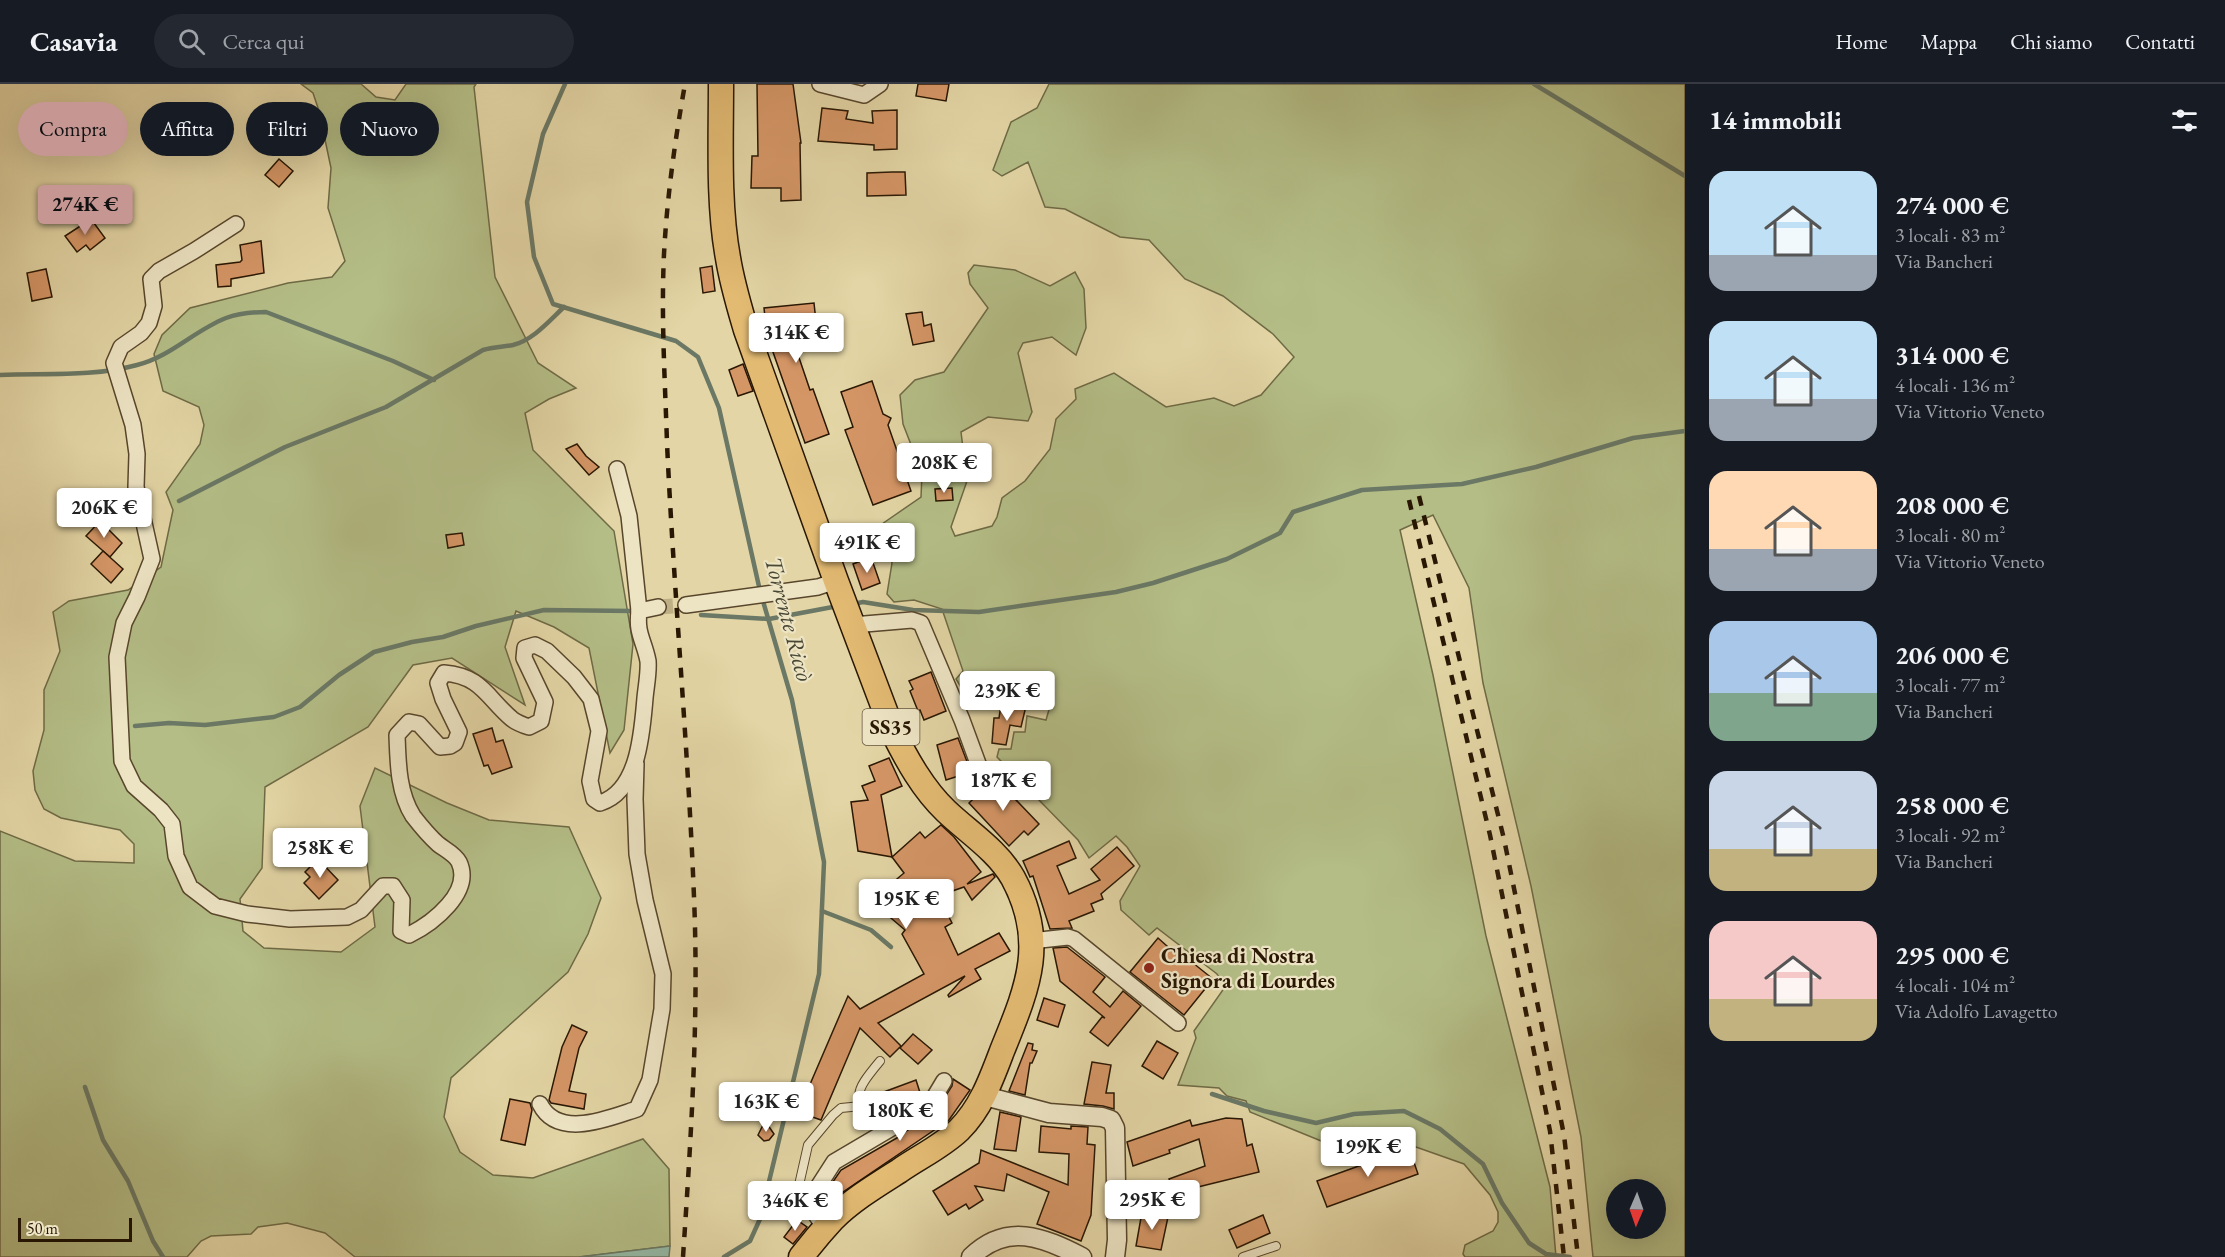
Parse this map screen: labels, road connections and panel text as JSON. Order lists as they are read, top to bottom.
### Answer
{
  "streets": {
    "main road": ["SS35"]
  },
  "water": ["Torrente Riccò"],
  "places": ["Chiesa di Nostra Signora di Lourdes"],
  "scale_bar": "50 m",
  "north": "bottom",
  "page": {
    "header": "Casavia",
    "search": "Cerca qui",
    "nav": [
      "Home",
      "Mappa",
      "Chi siamo",
      "Contatti"
    ],
    "heading": "14 immobili",
    "chip": [
      "Compra",
      "Affitta",
      "Filtri",
      "Nuovo"
    ],
    "list": [
      {
        "name": "274 000 €",
        "note": "3 locali · 83 m² · Via Bancheri"
      },
      {
        "name": "314 000 €",
        "note": "4 locali · 136 m² · Via Vittorio Veneto"
      },
      {
        "name": "208 000 €",
        "note": "3 locali · 80 m² · Via Vittorio Veneto"
      },
      {
        "name": "206 000 €",
        "note": "3 locali · 77 m² · Via Bancheri"
      },
      {
        "name": "258 000 €",
        "note": "3 locali · 92 m² · Via Bancheri"
      },
      {
        "name": "295 000 €",
        "note": "4 locali · 104 m² · Via Adolfo Lavagetto"
      }
    ],
    "price": [
      "274K €",
      "314K €",
      "208K €",
      "206K €",
      "491K €",
      "239K €",
      "187K €",
      "258K €",
      "195K €",
      "163K €",
      "180K €",
      "199K €",
      "295K €",
      "346K €"
    ],
    "scale": "50 m"
  }
}
